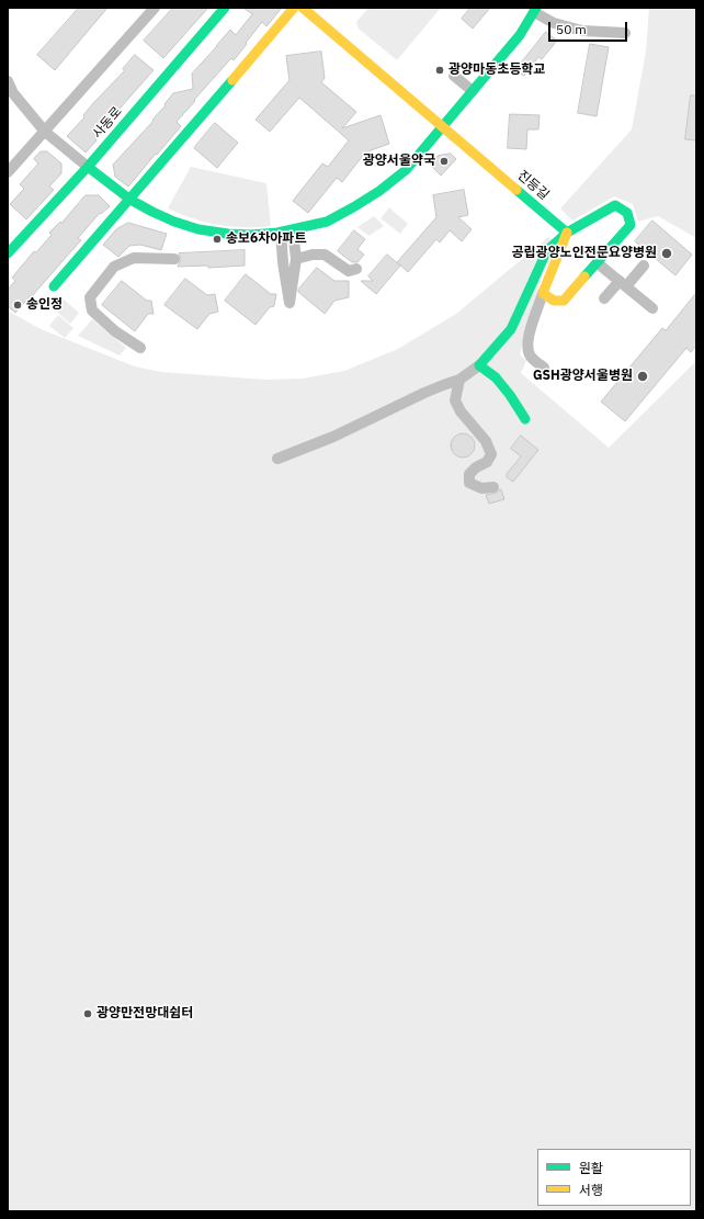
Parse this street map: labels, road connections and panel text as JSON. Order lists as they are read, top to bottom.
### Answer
{
  "streets": {
    "street": ["사동로", "진등길"]
  },
  "places": [
    "광양마동초등학교",
    "광양서울약국",
    "송보6차아파트",
    "공립광양노인전문요양병원",
    "송인정",
    "GSH광양서울병원",
    "광양만전망대쉼터"
  ],
  "legend": ["원활", "서행"],
  "scale_bar": "50 m"
}
